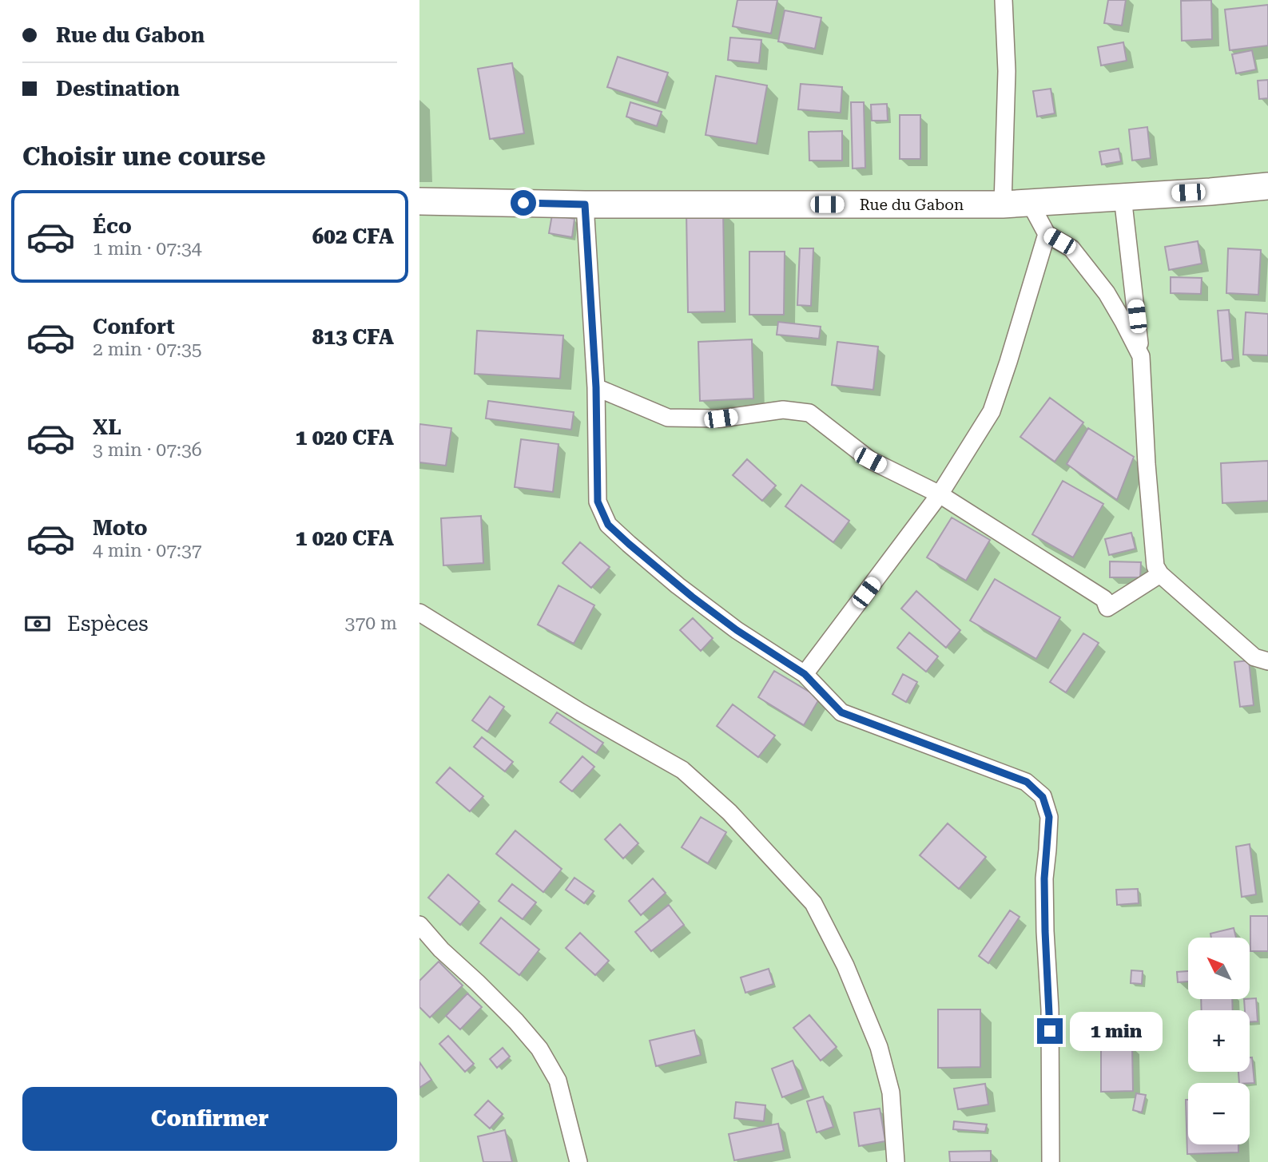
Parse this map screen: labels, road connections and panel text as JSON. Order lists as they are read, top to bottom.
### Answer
{
  "streets": {
    "highway": ["Rue du Gabon"]
  },
  "north": "top left",
  "page": {
    "banner": ["Rue du Gabon", "Destination"],
    "heading": "Choisir une course",
    "list": [
      {
        "name": "Éco",
        "note": "1 min · 07:34",
        "value": "602 CFA"
      },
      {
        "name": "Confort",
        "note": "2 min · 07:35",
        "value": "813 CFA"
      },
      {
        "name": "XL",
        "note": "3 min · 07:36",
        "value": "1 020 CFA"
      },
      {
        "name": "Moto",
        "note": "4 min · 07:37",
        "value": "1 020 CFA"
      }
    ],
    "pay": ["Espèces", "370 m"],
    "map_buttons": ["+", "−"],
    "bubble": "1 min",
    "buttons": "Confirmer"
  }
}
